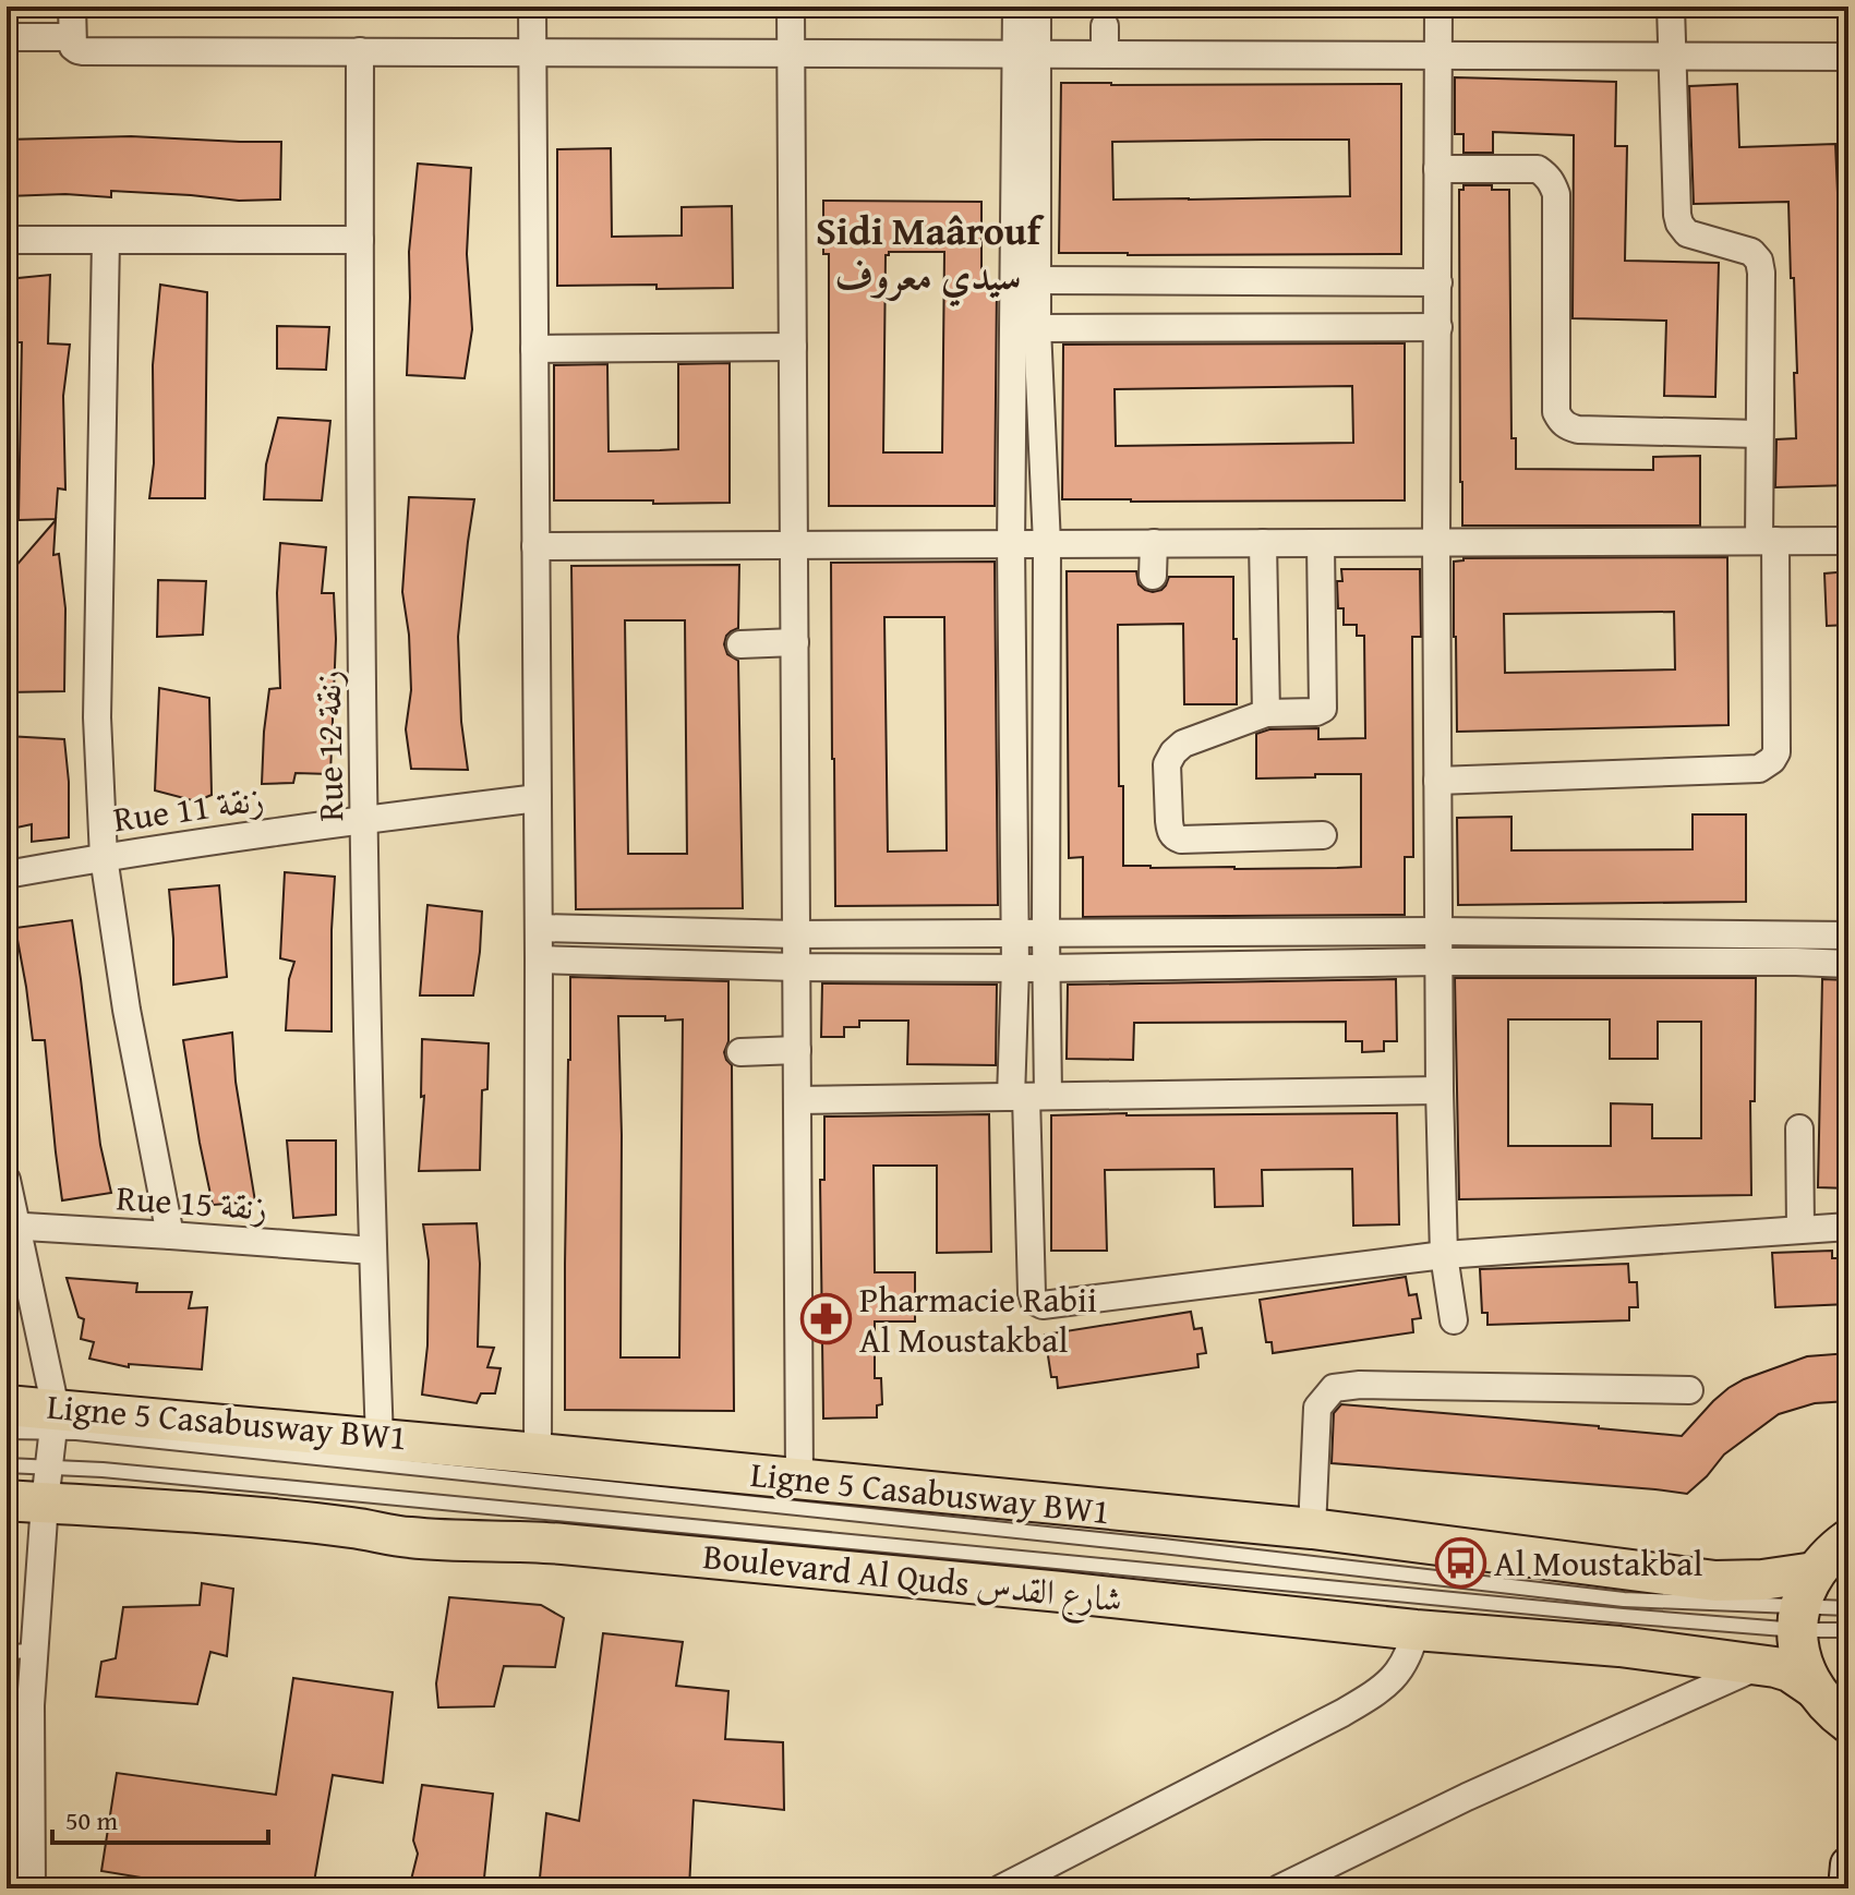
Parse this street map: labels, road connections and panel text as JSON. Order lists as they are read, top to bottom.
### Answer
{
  "streets": {
    "main road": ["Boulevard Al Quds شارع القدس"],
    "street": ["Rue 12 زنقة", "Rue 11 زنقة", "Rue 15 زنقة"],
    "lane": ["Ligne 5 Casabusway BW1"]
  },
  "crossings": [
    ["Rue 12 زنقة", "Rue 11 زنقة"],
    ["Rue 12 زنقة", "Rue 15 زنقة"],
    ["Ligne 5 Casabusway BW1", "Boulevard Al Quds شارع القدس"]
  ],
  "districts": ["Sidi Maârouf سيدي معروف"],
  "places": {
    "pharmacy": ["Pharmacie Rabii Al Moustakbal"],
    "bus stop": ["Al Moustakbal"]
  },
  "scale_bar": "50 m"
}
